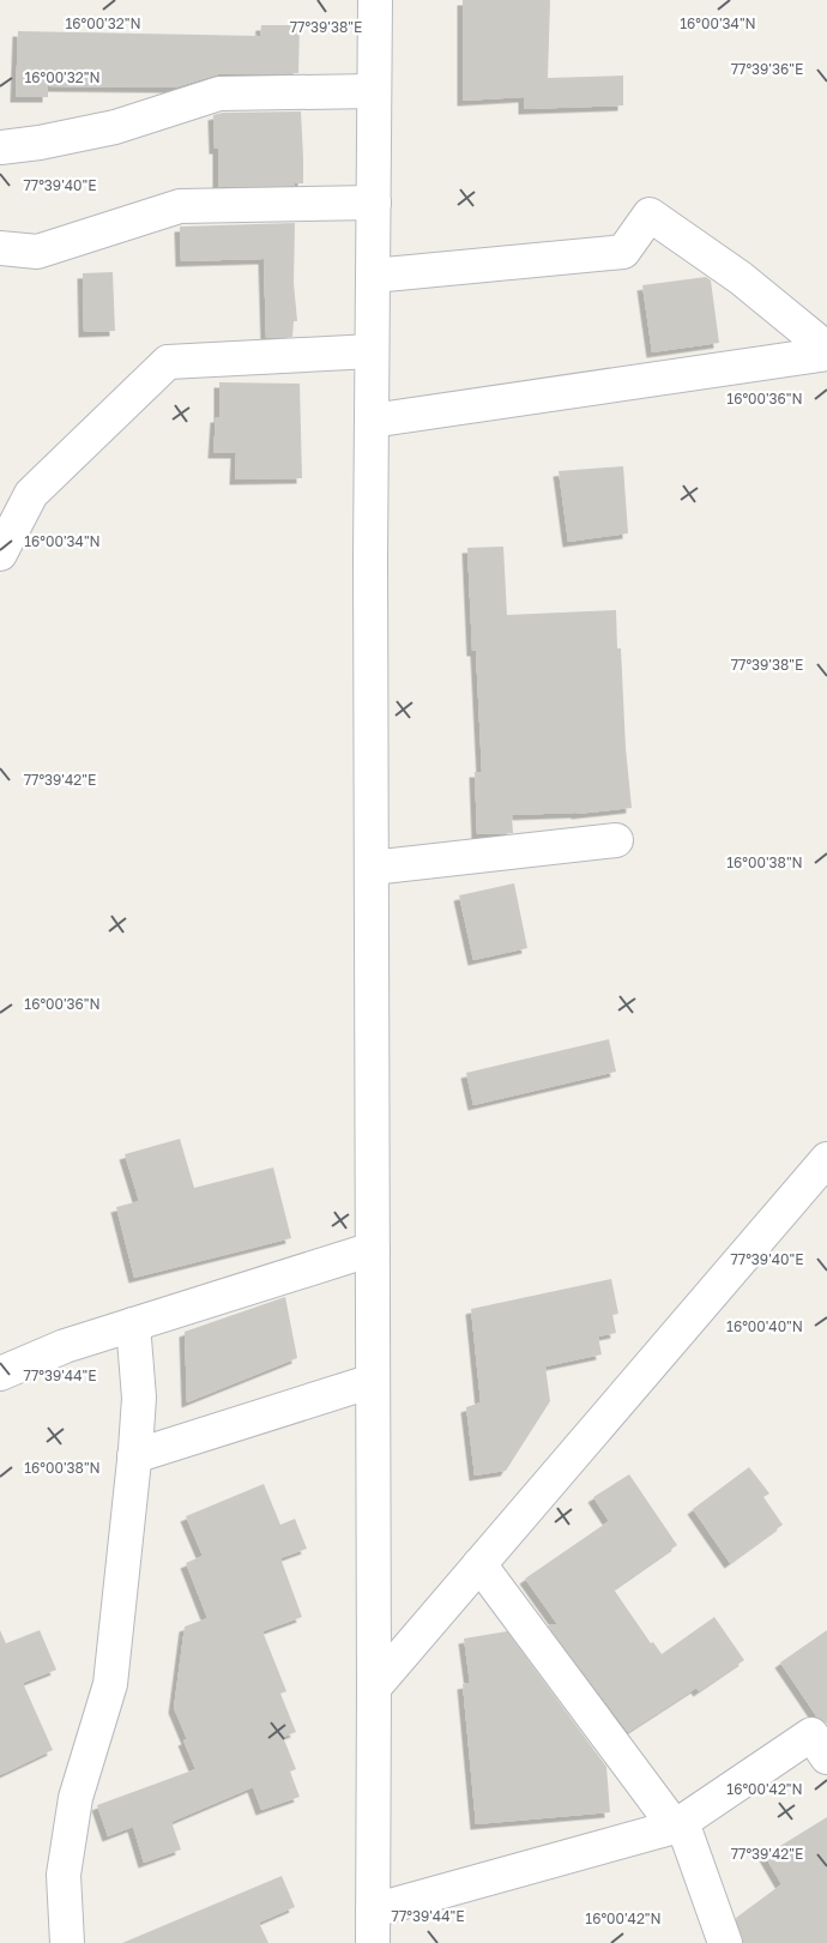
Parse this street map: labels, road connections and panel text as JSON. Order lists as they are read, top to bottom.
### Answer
{
  "coordinates": [
    "16°00'32\"N",
    "16°00'34\"N",
    "77°39'38\"E",
    "77°39'36\"E",
    "77°39'40\"E",
    "16°00'36\"N",
    "77°39'42\"E",
    "16°00'38\"N",
    "16°00'40\"N",
    "77°39'44\"E",
    "16°00'42\"N"
  ]
}
